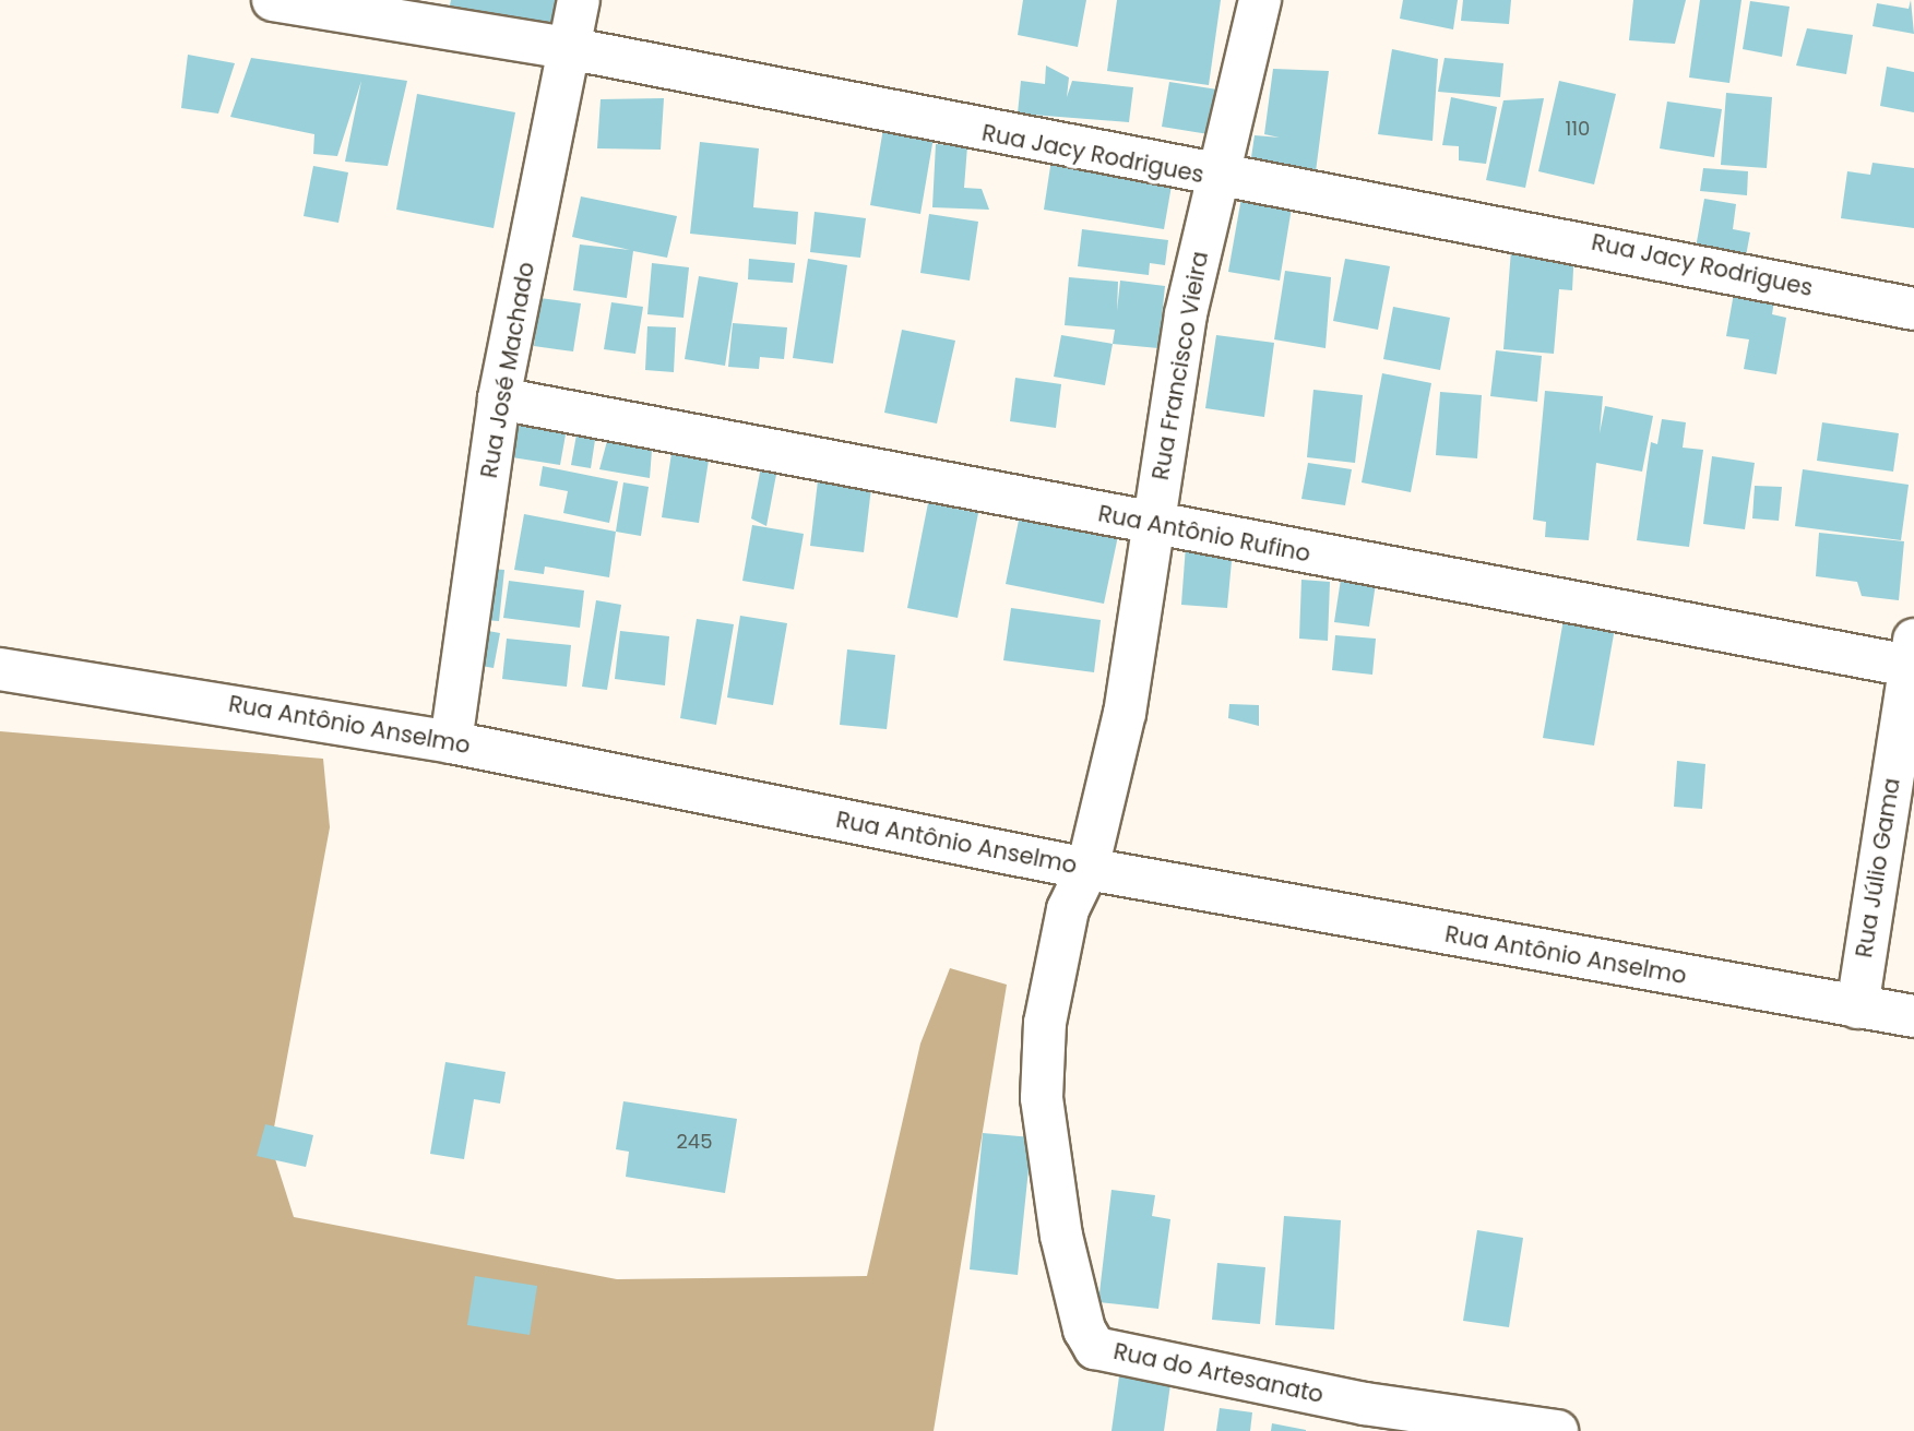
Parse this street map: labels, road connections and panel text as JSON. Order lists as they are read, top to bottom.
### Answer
{
  "streets": {
    "street": [
      "Rua Jacy Rodrigues",
      "Rua Francisco Vieira",
      "Rua José Machado",
      "Rua Antônio Rufino",
      "Rua Antônio Anselmo",
      "Rua Júlio Gama",
      "Rua do Artesanato"
    ]
  },
  "crossings": [
    ["Rua Jacy Rodrigues", "Rua Francisco Vieira"],
    ["Rua Jacy Rodrigues", "Rua José Machado"],
    ["Rua Francisco Vieira", "Rua Antônio Rufino"],
    ["Rua Francisco Vieira", "Rua Antônio Anselmo"],
    ["Rua Francisco Vieira", "Rua do Artesanato"],
    ["Rua José Machado", "Rua Antônio Rufino"],
    ["Rua José Machado", "Rua Antônio Anselmo"],
    ["Rua Antônio Rufino", "Rua Júlio Gama"],
    ["Rua Antônio Anselmo", "Rua Júlio Gama"],
    ["Rua Antônio Anselmo", "Rua do Artesanato"]
  ],
  "house_numbers": ["110", "245"]
}
